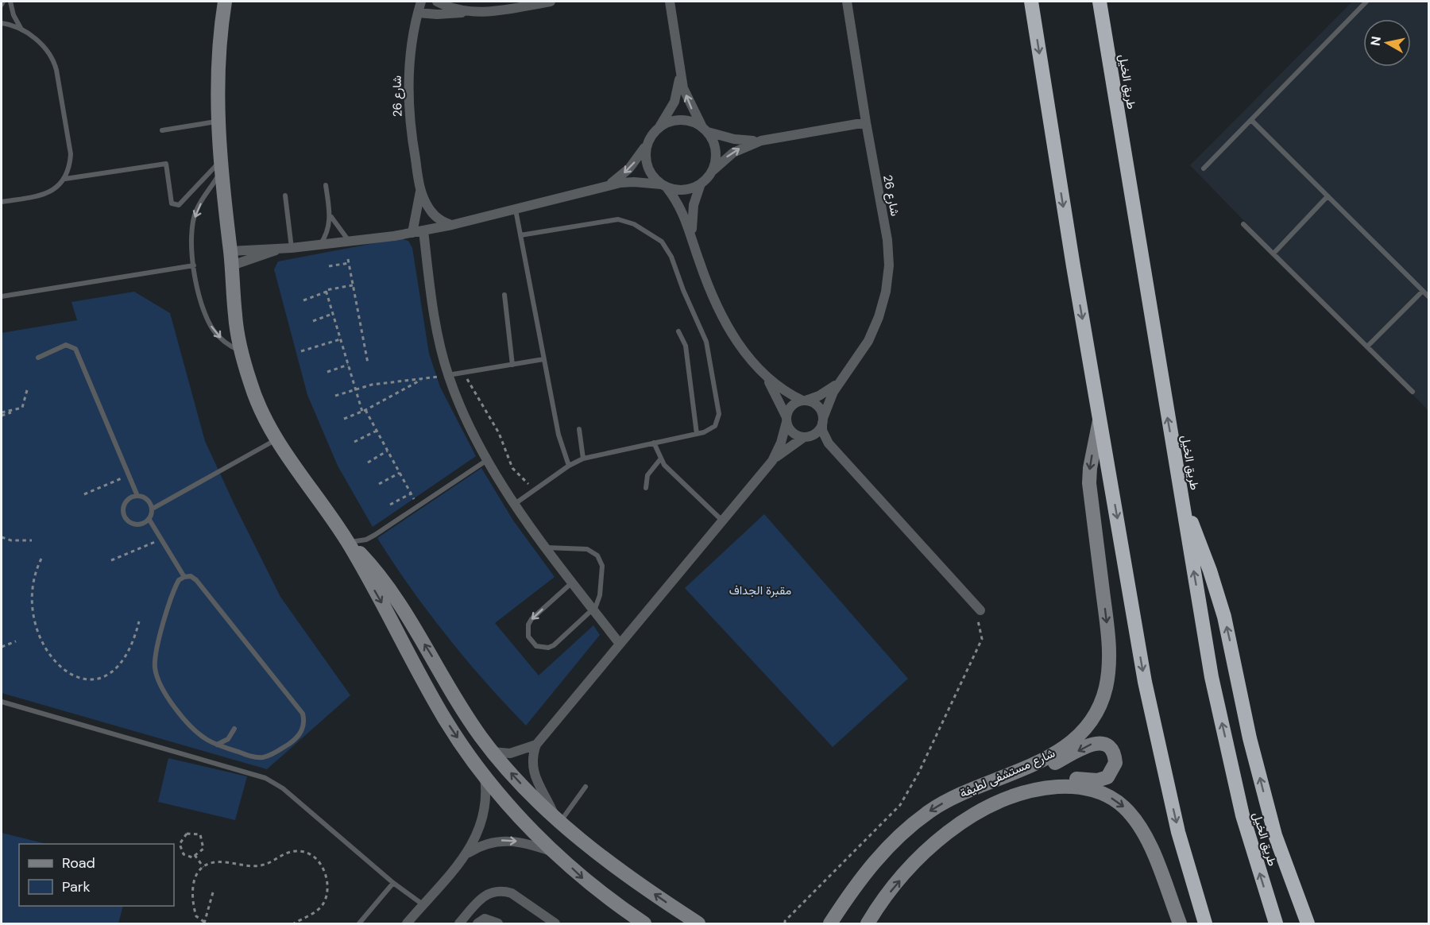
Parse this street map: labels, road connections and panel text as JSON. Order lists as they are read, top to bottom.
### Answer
{
  "streets": {
    "highway": ["طريق الخيل"],
    "street": ["شارع 26", "شارع مستشفى لطيفة"]
  },
  "parks": ["مقبرة الجداف"],
  "legend": ["Road", "Park"],
  "north": "left"
}
